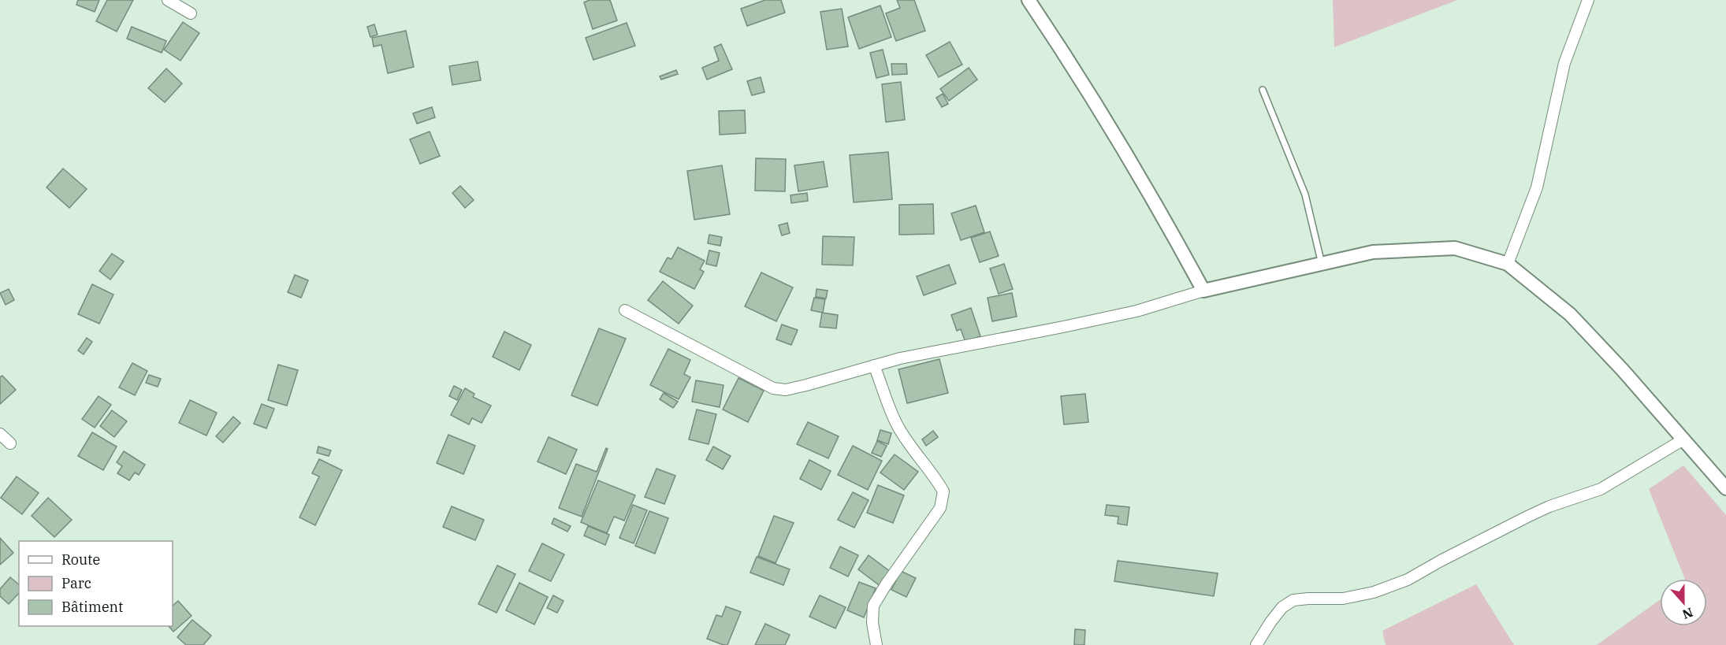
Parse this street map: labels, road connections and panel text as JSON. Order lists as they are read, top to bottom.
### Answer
{
  "legend": ["Route", "Parc", "Bâtiment"],
  "north": "bottom"
}
